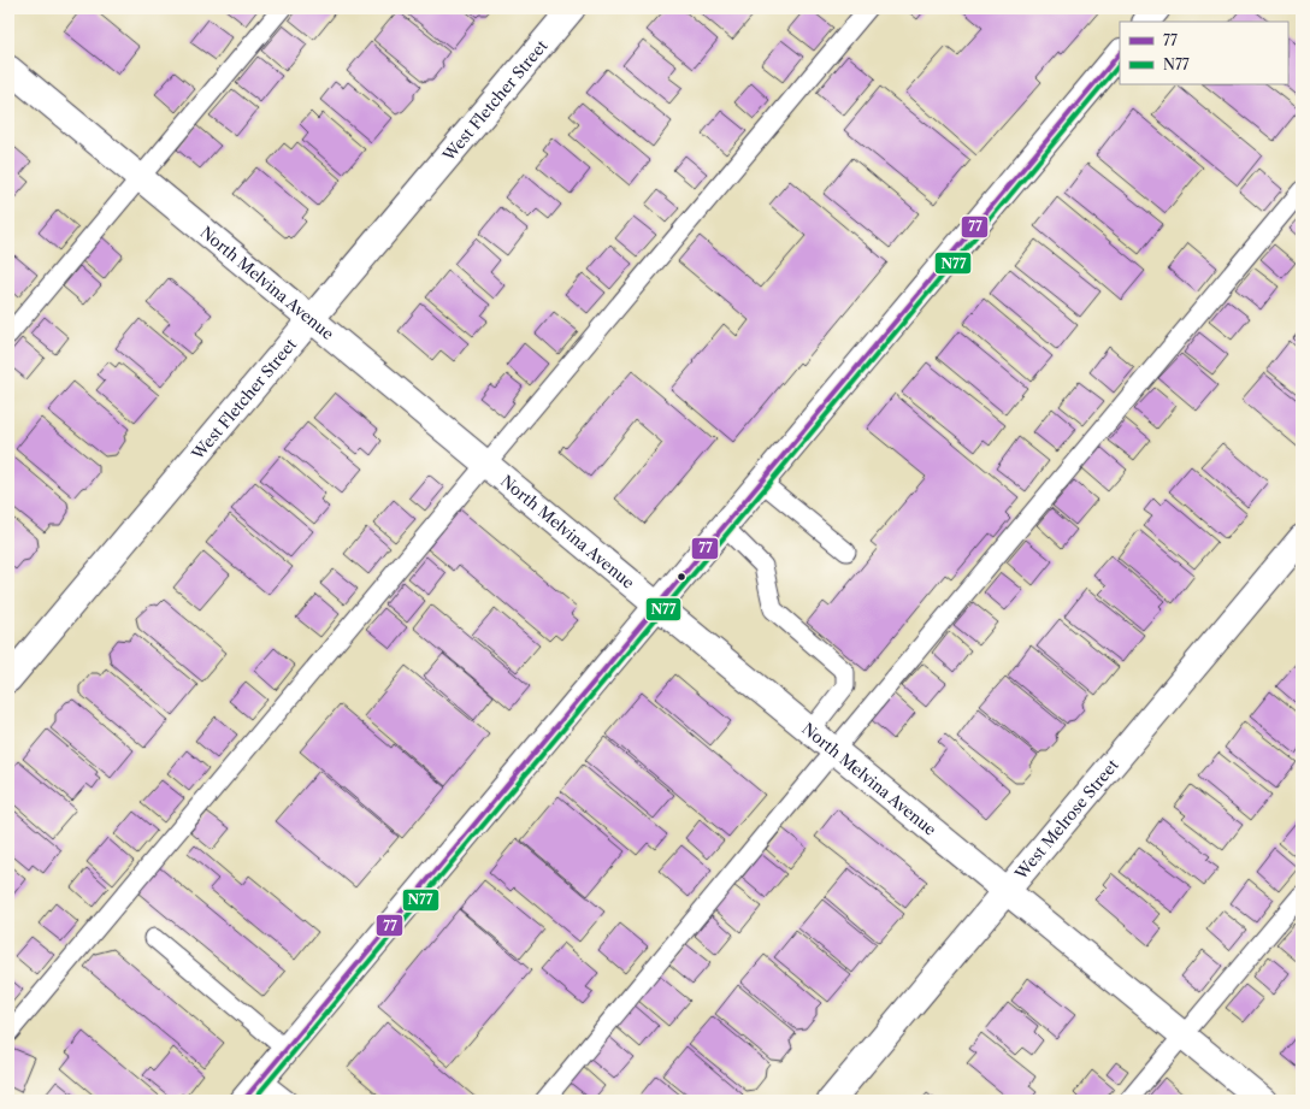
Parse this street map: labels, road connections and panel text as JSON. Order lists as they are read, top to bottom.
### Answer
{
  "streets": {
    "street": ["West Fletcher Street", "North Melvina Avenue", "West Melrose Street"]
  },
  "crossings": [
    ["West Fletcher Street", "North Melvina Avenue"],
    ["North Melvina Avenue", "West Melrose Street"]
  ],
  "lines": ["transit line 77", "transit line N77"],
  "legend": ["77", "N77"]
}
